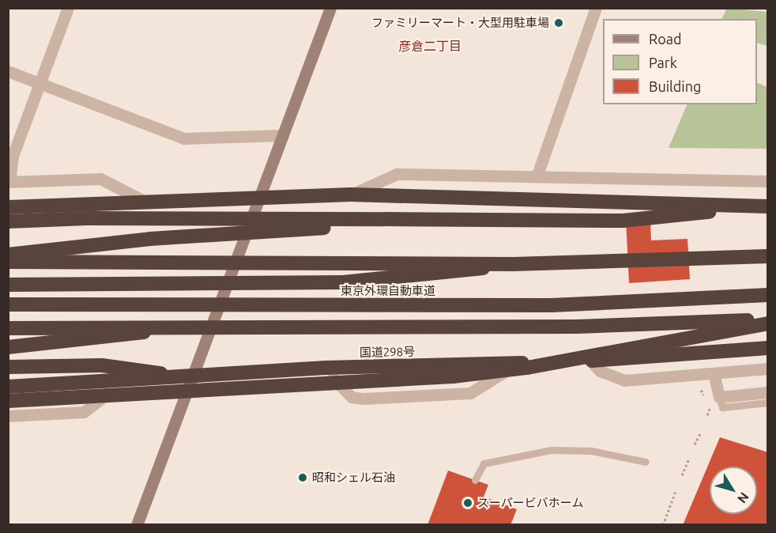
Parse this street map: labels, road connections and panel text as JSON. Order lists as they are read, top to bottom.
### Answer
{
  "streets": {
    "highway": ["東京外環自動車道", "国道298号"]
  },
  "districts": ["彦倉二丁目"],
  "places": ["ファミリーマート・大型用駐車場", "昭和シェル石油", "スーパービバホーム"],
  "legend": ["Road", "Park", "Building"],
  "north": "bottom right"
}
